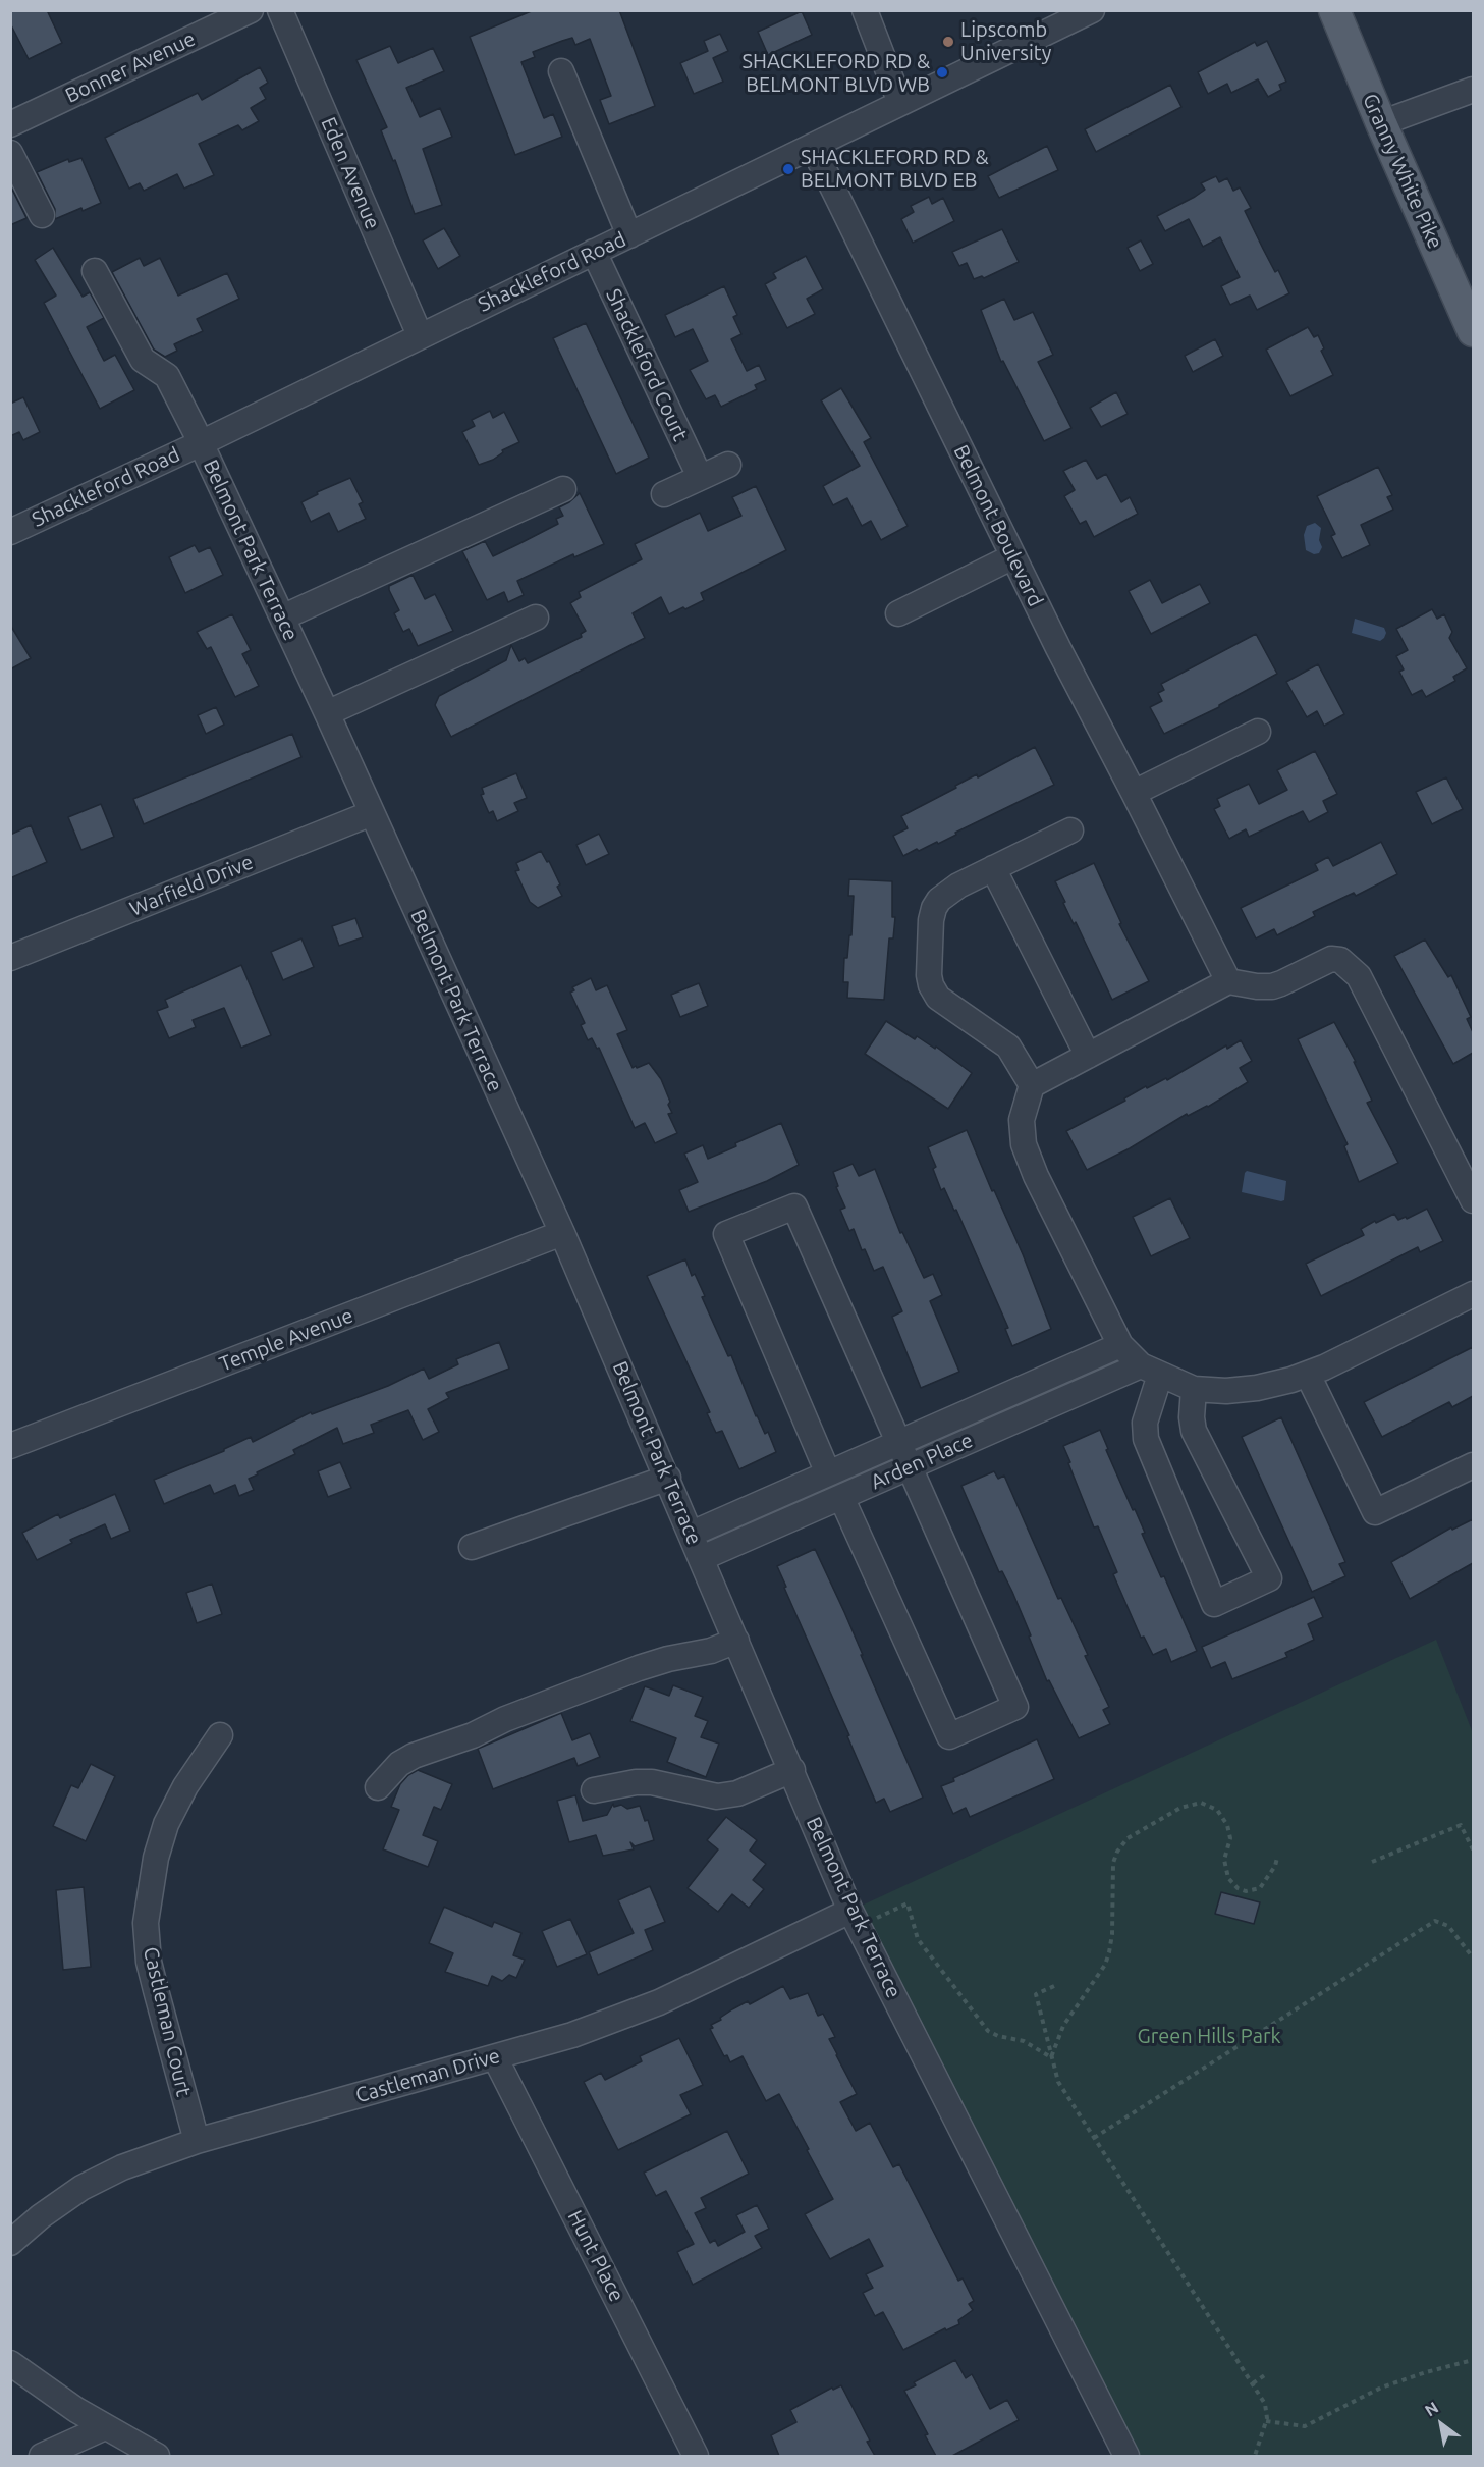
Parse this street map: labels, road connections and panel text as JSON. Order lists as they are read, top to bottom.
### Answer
{
  "streets": {
    "main road": ["Granny White Pike"],
    "street": [
      "Bonner Avenue",
      "Eden Avenue",
      "Shackleford Road",
      "Shackleford Court",
      "Belmont Boulevard",
      "Belmont Park Terrace",
      "Warfield Drive",
      "Temple Avenue",
      "Arden Place",
      "Castleman Court",
      "Castleman Drive",
      "Hunt Place"
    ]
  },
  "crossings": [
    ["Eden Avenue", "Shackleford Road"],
    ["Shackleford Road", "Shackleford Court"],
    ["Shackleford Road", "Belmont Boulevard"],
    ["Shackleford Road", "Belmont Park Terrace"],
    ["Belmont Park Terrace", "Warfield Drive"],
    ["Belmont Park Terrace", "Temple Avenue"],
    ["Belmont Park Terrace", "Arden Place"],
    ["Belmont Park Terrace", "Castleman Drive"],
    ["Castleman Court", "Castleman Drive"],
    ["Castleman Drive", "Hunt Place"]
  ],
  "parks": ["Green Hills Park"],
  "places": ["Lipscomb University", "SHACKLEFORD RD & BELMONT BLVD WB", "SHACKLEFORD RD & BELMONT BLVD EB"],
  "north": "top left"
}
